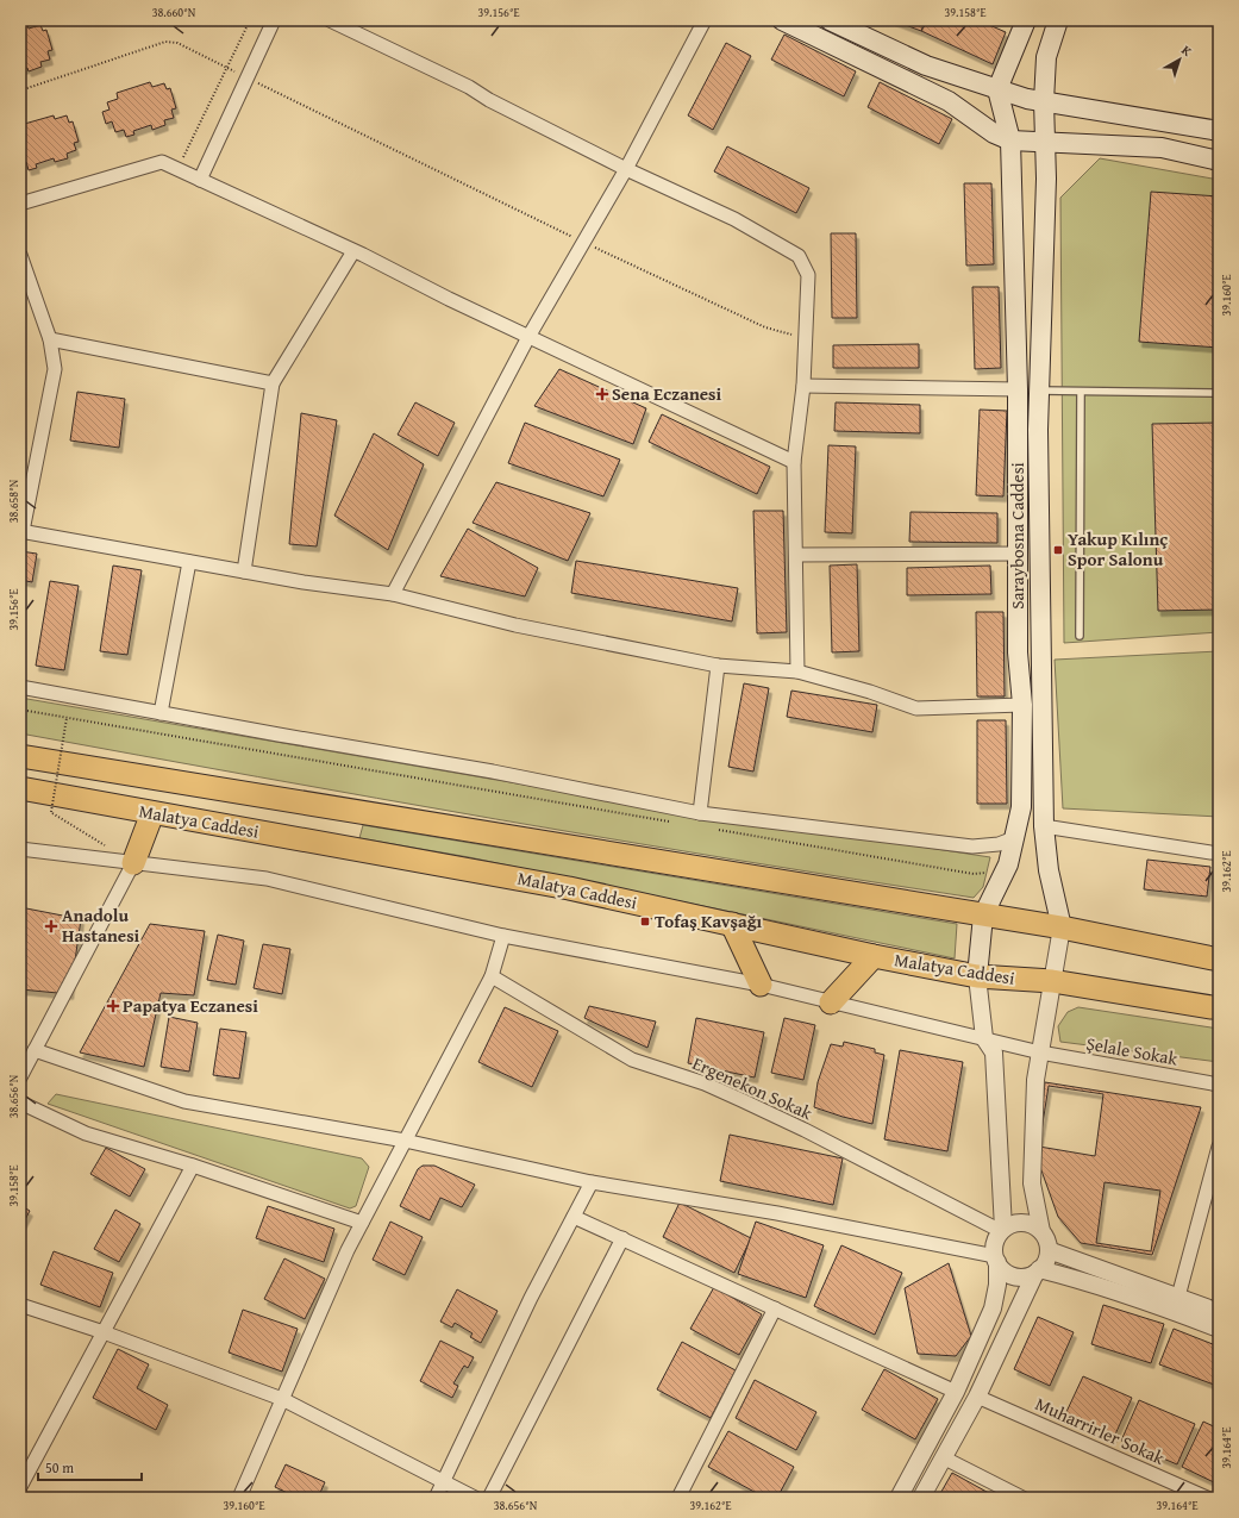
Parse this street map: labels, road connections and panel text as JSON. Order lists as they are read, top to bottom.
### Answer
{
  "streets": {
    "highway": ["Malatya Caddesi"],
    "main road": ["Saraybosna Caddesi"],
    "street": ["Şelale Sokak", "Ergenekon Sokak", "Muharrirler Sokak"]
  },
  "crossings": [
    ["Saraybosna Caddesi", "Malatya Caddesi"]
  ],
  "places": {
    "health": ["Sena Eczanesi", "Anadolu Hastanesi", "Papatya Eczanesi"],
    "transit": ["Yakup Kılınç Spor Salonu", "Tofaş Kavşağı"]
  },
  "scale_bar": "50 m",
  "north": "top right",
  "coordinates": [
    "38.660°N",
    "39.156°E",
    "39.158°E",
    "39.160°E",
    "38.658°N",
    "39.162°E",
    "38.656°N",
    "39.164°E"
  ]
}
